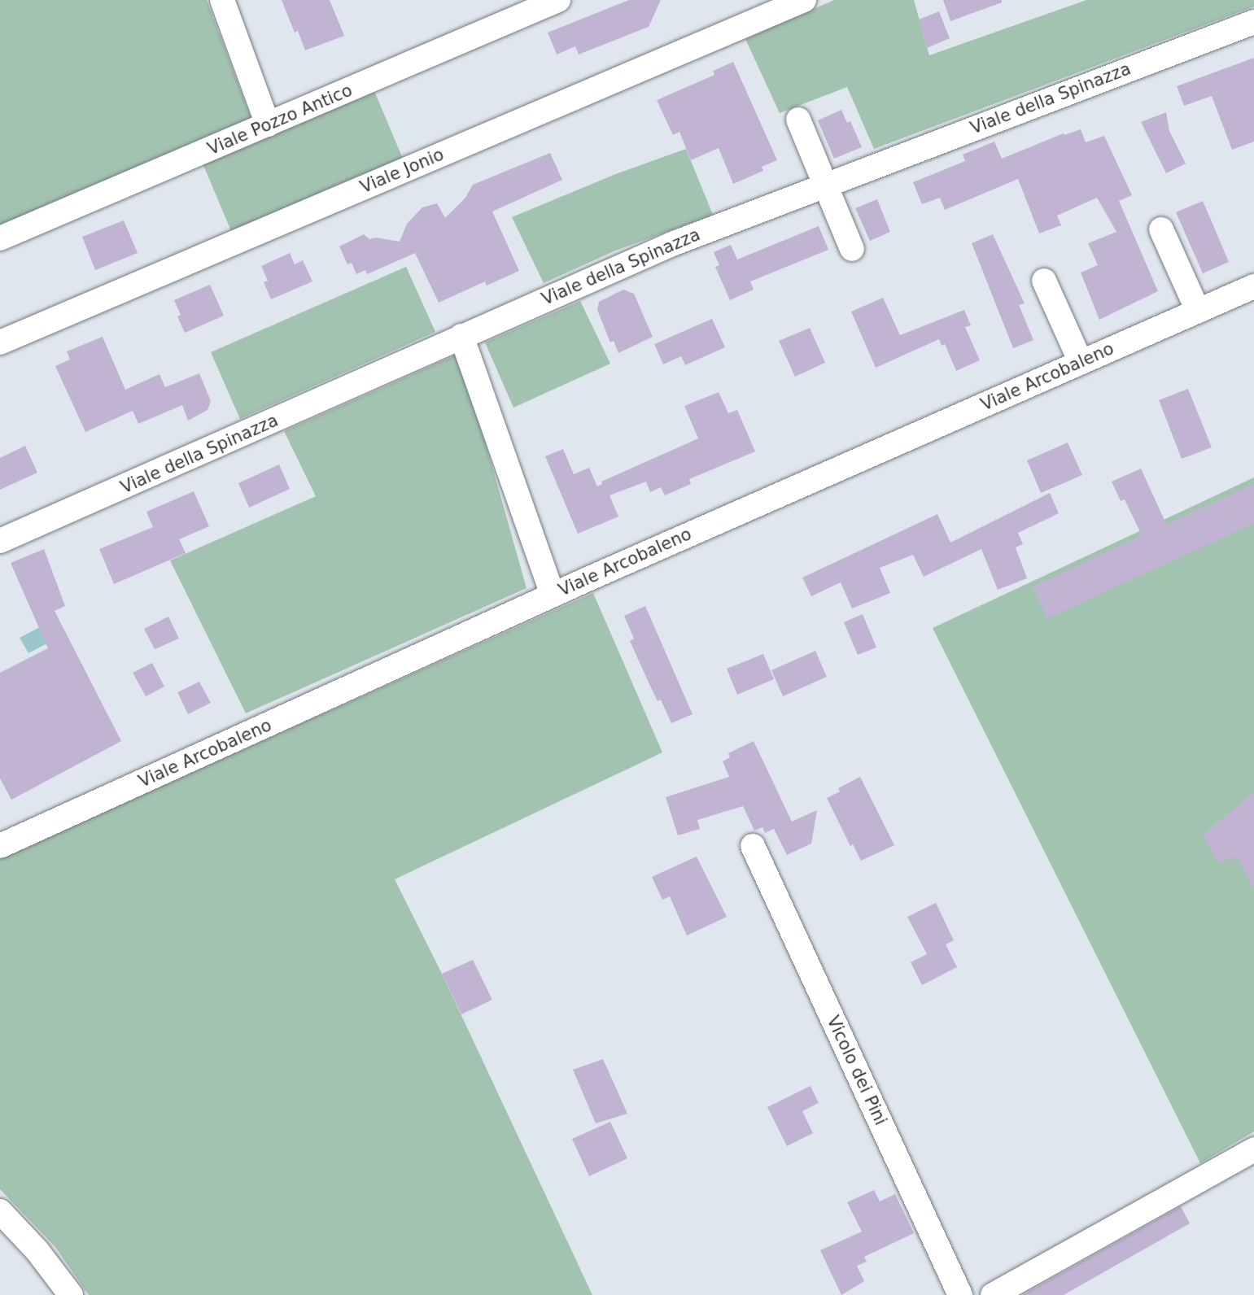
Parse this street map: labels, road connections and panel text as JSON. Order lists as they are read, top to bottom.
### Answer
{
  "streets": {
    "street": [
      "Viale della Spinazza",
      "Viale Pozzo Antico",
      "Viale Jonio",
      "Viale Arcobaleno",
      "Vicolo dei Pini"
    ]
  }
}
